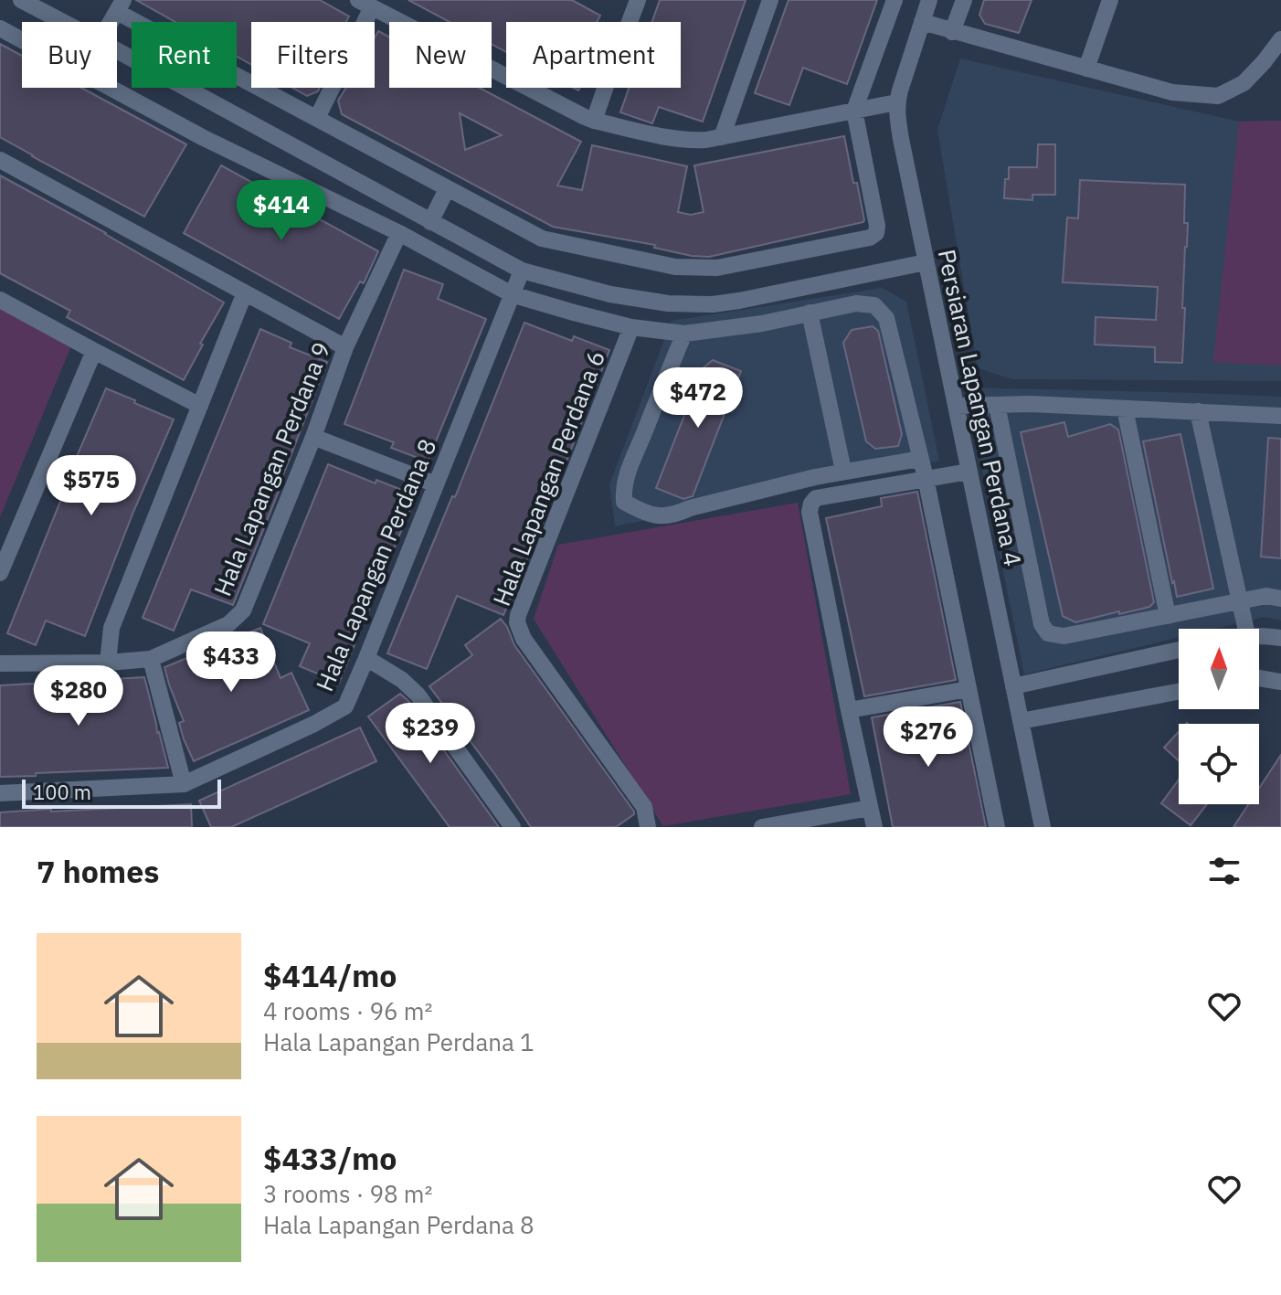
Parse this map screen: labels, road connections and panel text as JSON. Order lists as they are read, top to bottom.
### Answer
{
  "streets": {
    "street": [
      "Persiaran Lapangan Perdana 4",
      "Hala Lapangan Perdana 9",
      "Hala Lapangan Perdana 6",
      "Hala Lapangan Perdana 8"
    ]
  },
  "scale_bar": "100 m",
  "north": "top",
  "page": {
    "chip": [
      "Buy",
      "Rent",
      "Filters",
      "New",
      "Apartment"
    ],
    "price": [
      "$414",
      "$472",
      "$575",
      "$433",
      "$280",
      "$239",
      "$276"
    ],
    "scale": "100 m",
    "heading": "7 homes",
    "list": [
      {
        "name": "$414/mo",
        "note": "4 rooms · 96 m² · Hala Lapangan Perdana 1"
      },
      {
        "name": "$433/mo",
        "note": "3 rooms · 98 m² · Hala Lapangan Perdana 8"
      }
    ]
  }
}
